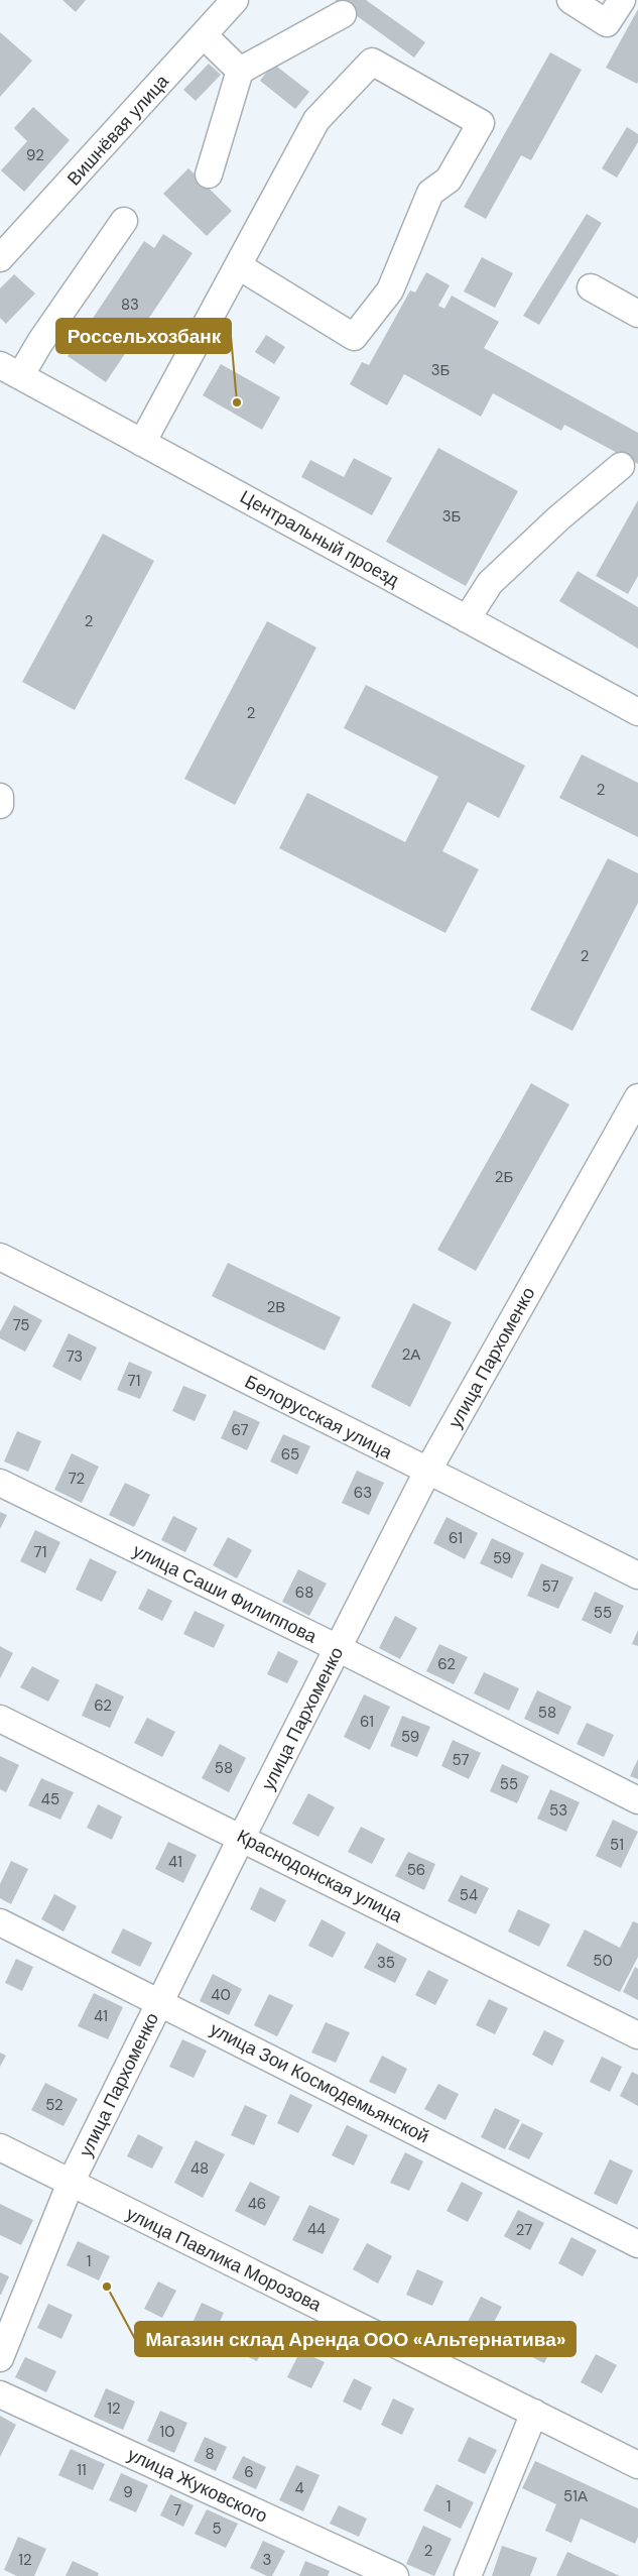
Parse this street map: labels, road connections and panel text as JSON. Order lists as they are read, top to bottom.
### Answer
{
  "streets": {
    "street": [
      "Вишнёвая улица",
      "Центральный проезд",
      "улица Пархоменко",
      "Белорусская улица",
      "улица Саши Филиппова",
      "Краснодонская улица",
      "улица Зои Космодемьянской",
      "улица Павлика Морозова",
      "улица Жуковского"
    ]
  },
  "crossings": [
    ["улица Пархоменко", "Белорусская улица"],
    ["улица Пархоменко", "улица Саши Филиппова"],
    ["улица Пархоменко", "Краснодонская улица"],
    ["улица Пархоменко", "улица Зои Космодемьянской"],
    ["улица Пархоменко", "улица Павлика Морозова"]
  ],
  "places": ["Россельхозбанк", "Магазин склад Аренда ООО «Альтернатива»"],
  "house_numbers": [
    "92",
    "83",
    "3Б",
    "3Б",
    "2",
    "2",
    "2",
    "2",
    "2Б",
    "2В",
    "75",
    "2А",
    "73",
    "71",
    "67",
    "65",
    "72",
    "63",
    "61",
    "71",
    "59",
    "57",
    "68",
    "55",
    "62",
    "62",
    "58",
    "61",
    "59",
    "57",
    "58",
    "55",
    "45",
    "53",
    "51",
    "41",
    "56",
    "54",
    "50",
    "35",
    "40",
    "41",
    "52",
    "48",
    "46",
    "44",
    "27",
    "1",
    "12",
    "10",
    "8",
    "11",
    "6",
    "4",
    "9",
    "51А",
    "1",
    "7",
    "5",
    "2",
    "12",
    "3"
  ]
}
